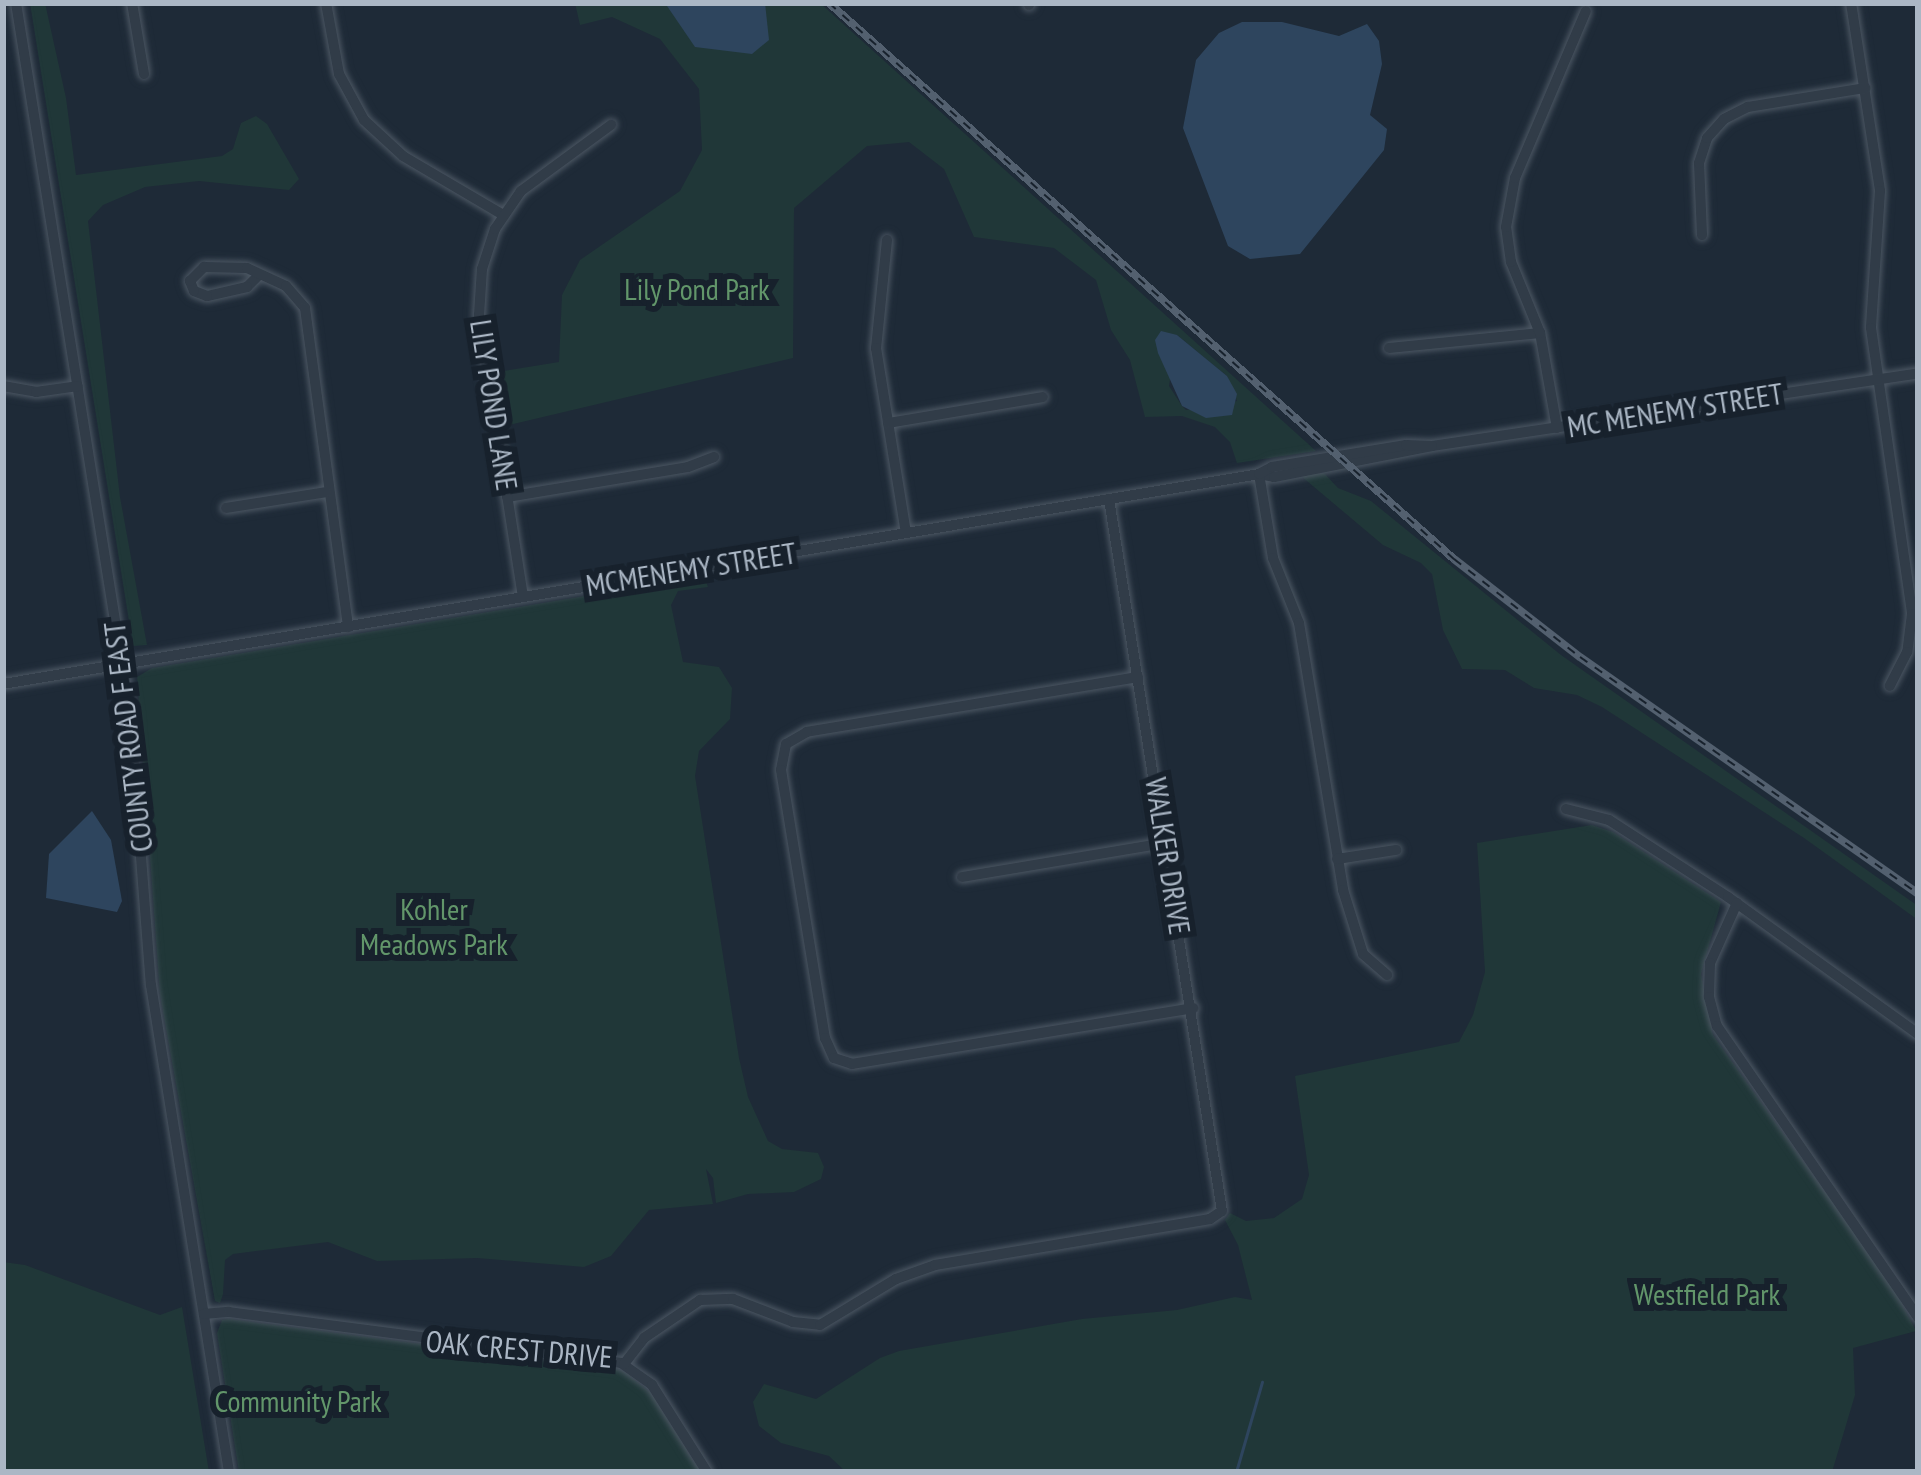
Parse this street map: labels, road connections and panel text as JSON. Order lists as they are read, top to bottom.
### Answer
{
  "streets": {
    "street": [
      "LILY POND LANE",
      "MC MENEMY STREET",
      "MCMENEMY STREET",
      "COUNTY ROAD F EAST",
      "WALKER DRIVE",
      "OAK CREST DRIVE"
    ]
  },
  "crossings": [
    ["LILY POND LANE", "MCMENEMY STREET"],
    ["MC MENEMY STREET", "MCMENEMY STREET"],
    ["MCMENEMY STREET", "COUNTY ROAD F EAST"],
    ["MCMENEMY STREET", "WALKER DRIVE"],
    ["COUNTY ROAD F EAST", "OAK CREST DRIVE"],
    ["WALKER DRIVE", "OAK CREST DRIVE"]
  ],
  "parks": [
    "Lily Pond Park",
    "Kohler Meadows Park",
    "Westfield Park",
    "Community Park"
  ]
}
